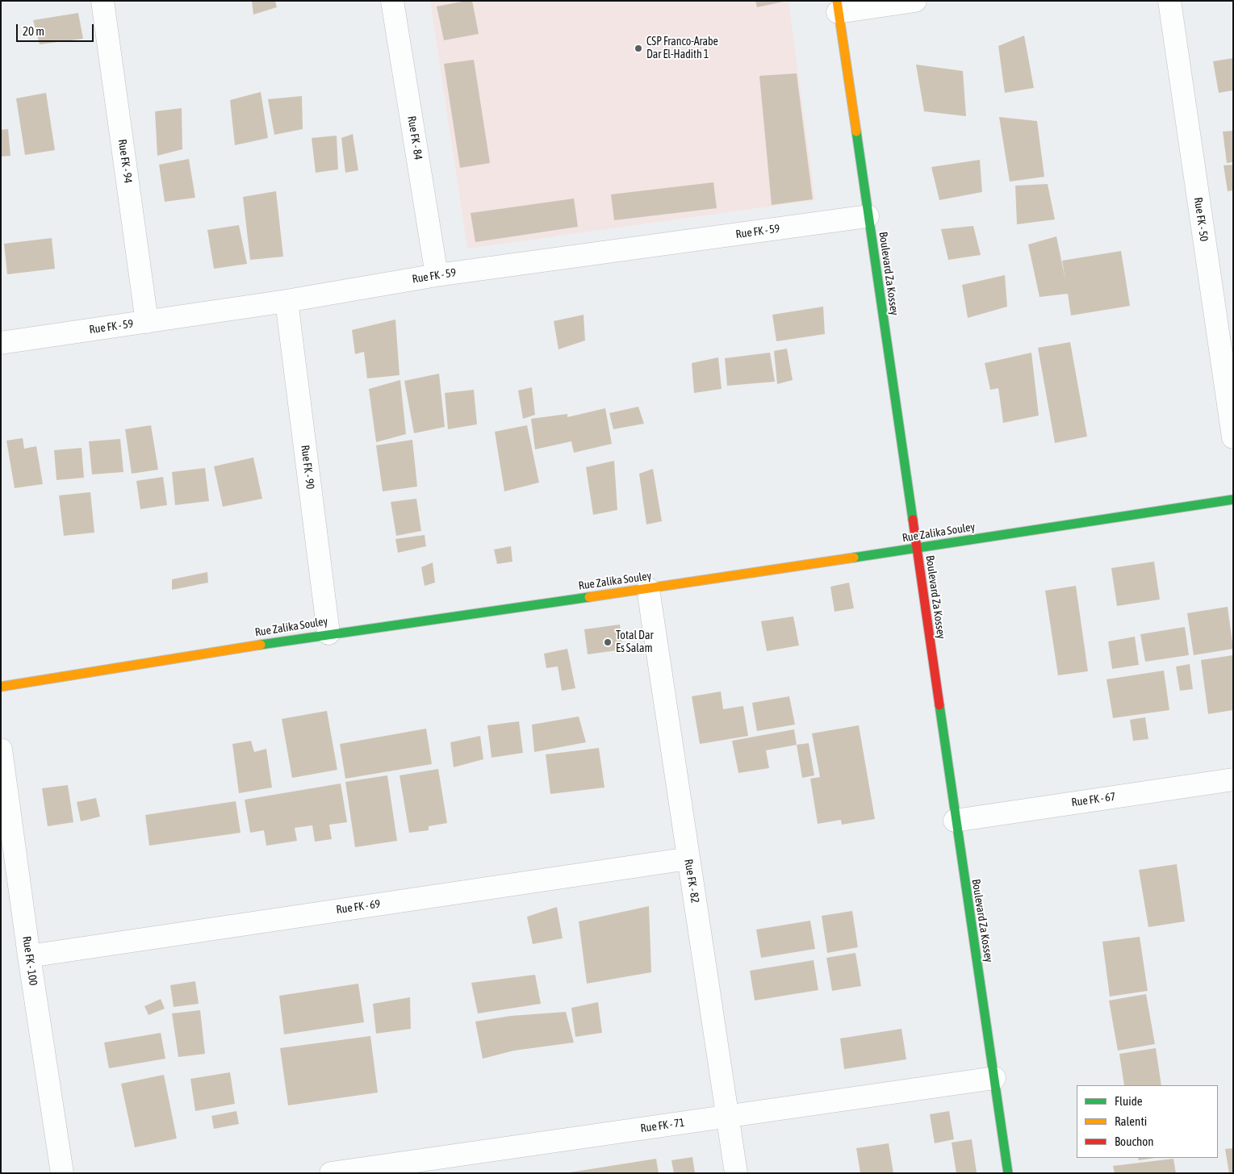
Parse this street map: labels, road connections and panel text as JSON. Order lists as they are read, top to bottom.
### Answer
{
  "streets": {
    "street": [
      "Rue FK - 84",
      "Rue FK - 94",
      "Rue FK - 50",
      "Rue FK - 59",
      "Boulevard Za Kossey",
      "Rue FK - 90",
      "Rue Zalika Souley",
      "Rue FK - 67",
      "Rue FK - 82",
      "Rue FK - 69",
      "Rue FK - 100",
      "Rue FK - 71"
    ]
  },
  "crossings": [
    ["Rue FK - 84", "Rue FK - 59"],
    ["Rue FK - 94", "Rue FK - 59"],
    ["Rue FK - 59", "Boulevard Za Kossey"],
    ["Rue FK - 59", "Rue FK - 90"],
    ["Boulevard Za Kossey", "Rue Zalika Souley"],
    ["Boulevard Za Kossey", "Rue FK - 67"],
    ["Boulevard Za Kossey", "Rue FK - 71"],
    ["Rue FK - 90", "Rue Zalika Souley"],
    ["Rue Zalika Souley", "Rue FK - 82"],
    ["Rue FK - 82", "Rue FK - 69"],
    ["Rue FK - 82", "Rue FK - 71"],
    ["Rue FK - 69", "Rue FK - 100"]
  ],
  "places": ["CSP Franco-Arabe Dar El-Hadith 1", "Total Dar Es Salam"],
  "legend": ["Fluide", "Ralenti", "Bouchon"],
  "scale_bar": "20 m"
}
